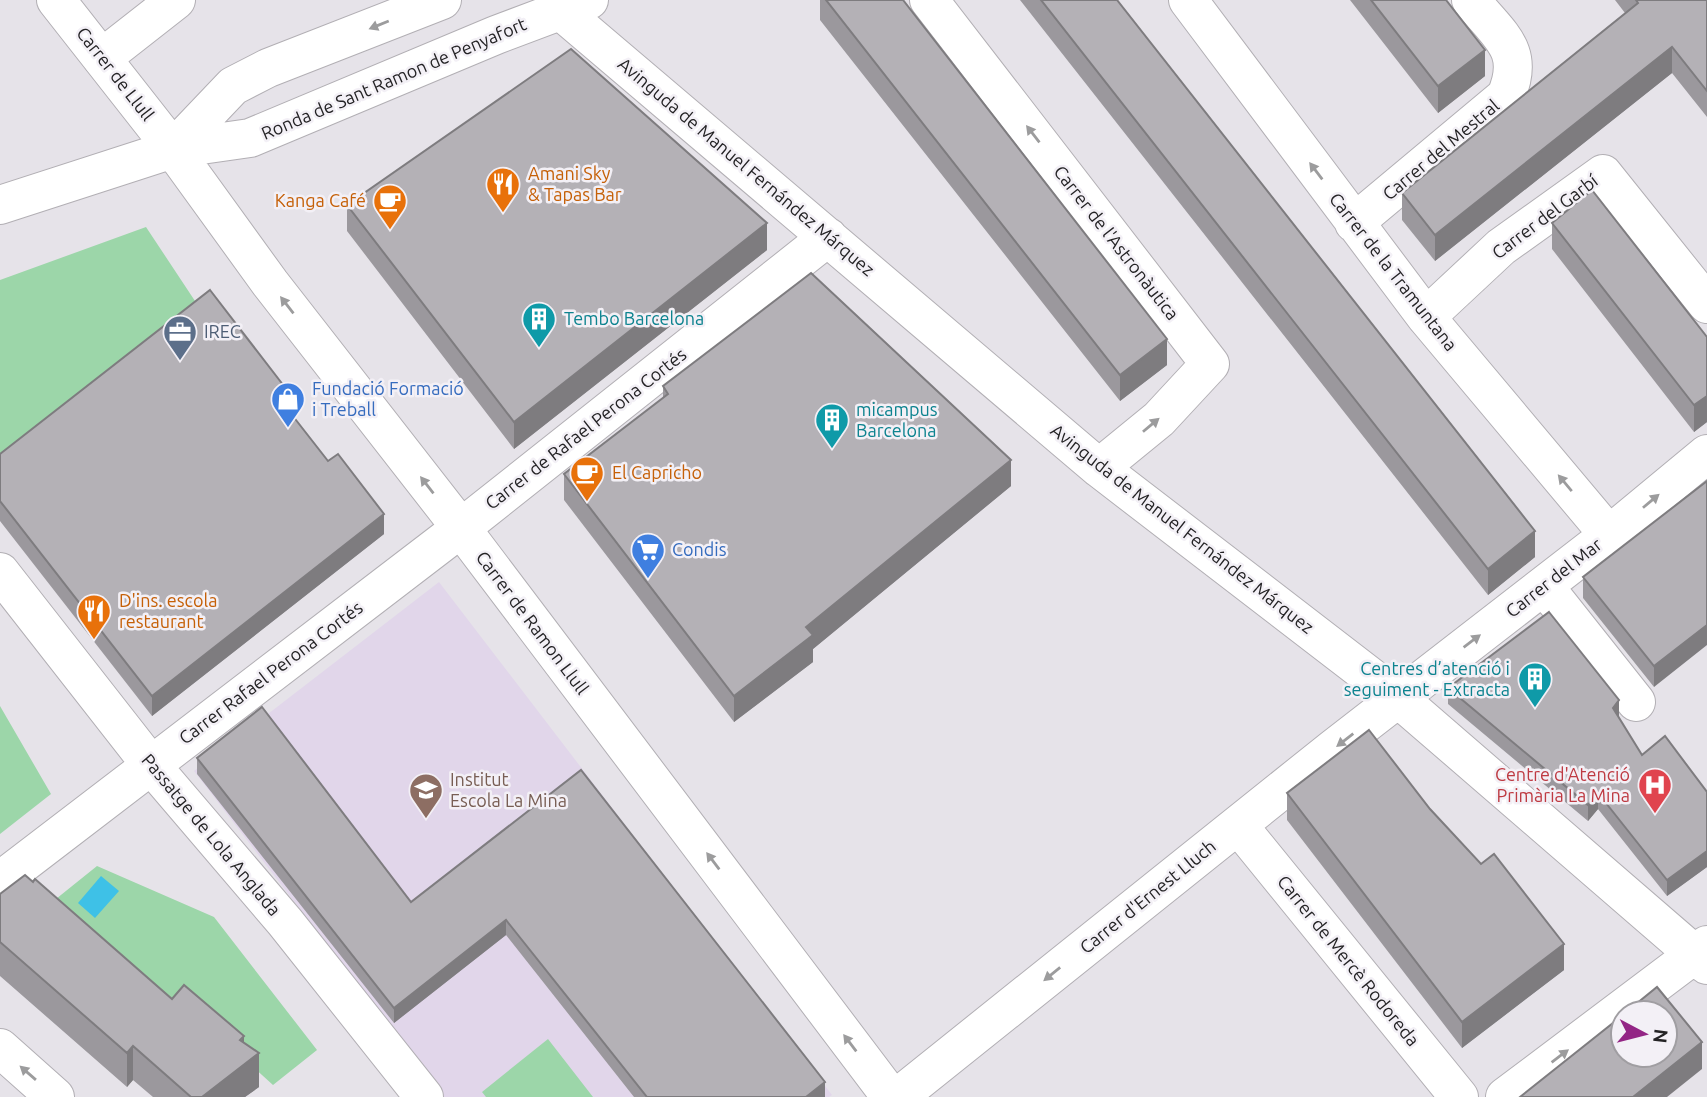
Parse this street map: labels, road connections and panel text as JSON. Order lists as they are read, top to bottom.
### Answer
{
  "streets": {
    "street": [
      "Carrer de Llull",
      "Ronda de Sant Ramon de Penyafort",
      "Carrer del Mestral",
      "Avinguda de Manuel Fernández Márquez",
      "Carrer del Garbí",
      "Carrer de l'Astronàutica",
      "Carrer de la Tramuntana",
      "Carrer de Rafael Perona Cortés",
      "Carrer del Mar",
      "Carrer de Ramon Llull",
      "Carrer Rafael Perona Cortés",
      "Passatge de Lola Anglada",
      "Carrer d'Ernest Lluch",
      "Carrer de Mercè Rodoreda"
    ]
  },
  "crossings": [
    ["Carrer de Llull", "Ronda de Sant Ramon de Penyafort"],
    ["Carrer de Llull", "Carrer de Ramon Llull"],
    ["Ronda de Sant Ramon de Penyafort", "Avinguda de Manuel Fernández Márquez"],
    ["Ronda de Sant Ramon de Penyafort", "Carrer de Ramon Llull"],
    ["Carrer del Mestral", "Carrer de la Tramuntana"],
    ["Avinguda de Manuel Fernández Márquez", "Carrer de l'Astronàutica"],
    ["Avinguda de Manuel Fernández Márquez", "Carrer de Rafael Perona Cortés"],
    ["Avinguda de Manuel Fernández Márquez", "Carrer del Mar"],
    ["Avinguda de Manuel Fernández Márquez", "Carrer d'Ernest Lluch"],
    ["Carrer del Garbí", "Carrer de la Tramuntana"],
    ["Carrer de la Tramuntana", "Carrer del Mar"],
    ["Carrer de Rafael Perona Cortés", "Carrer de Ramon Llull"],
    ["Carrer de Rafael Perona Cortés", "Carrer Rafael Perona Cortés"],
    ["Carrer del Mar", "Carrer d'Ernest Lluch"],
    ["Carrer Rafael Perona Cortés", "Passatge de Lola Anglada"],
    ["Carrer d'Ernest Lluch", "Carrer de Mercè Rodoreda"]
  ],
  "one_way": [
    "Carrer de l'Astronàutica",
    "Carrer de la Tramuntana",
    "Carrer del Mar",
    "Carrer de Ramon Llull",
    "Carrer d'Ernest Lluch"
  ],
  "places": {
    "restaurant": ["Amani Sky & Tapas Bar", "D'ins. escola restaurant"],
    "cafe": ["Kanga Café", "El Capricho"],
    "building": ["Tembo Barcelona", "micampus Barcelona", "Centres d’atenció i seguiment - Extracta"],
    "office": ["IREC"],
    "shop": ["Fundació Formació i Treball"],
    "supermarket": ["Condis"],
    "hospital": ["Centre d'Atenció Primària La Mina"],
    "school or university": ["Institut Escola La Mina"]
  },
  "north": "right"
}
